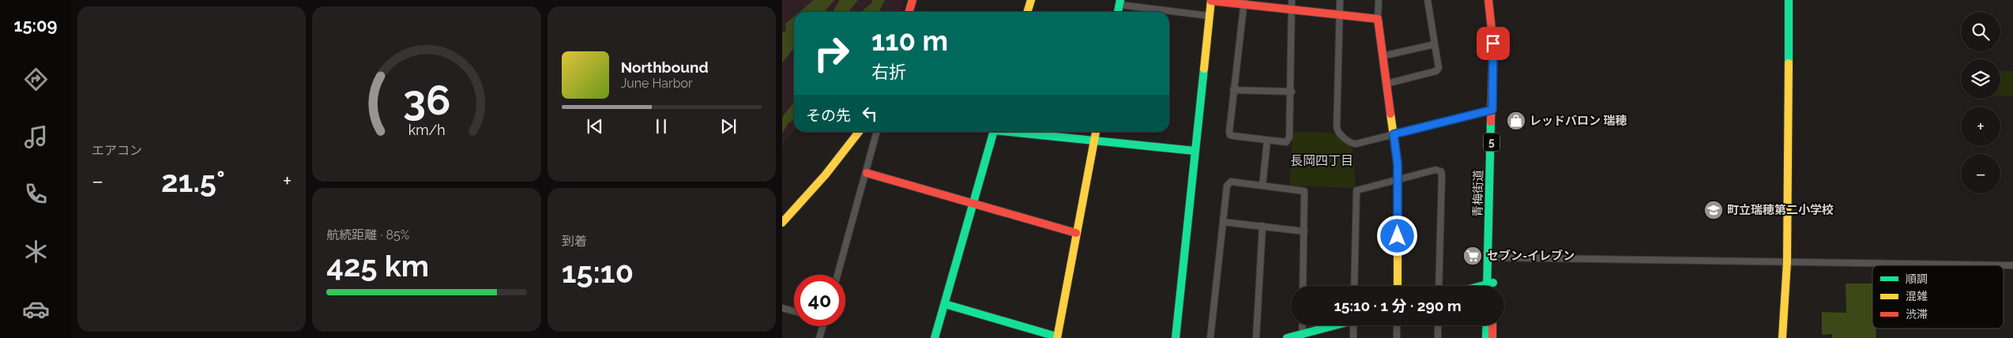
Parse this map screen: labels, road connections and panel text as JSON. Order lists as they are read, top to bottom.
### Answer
{
  "streets": {
    "street": ["5", "青梅街道"]
  },
  "districts": ["長岡四丁目"],
  "places": {
    "shop": ["レッドバロン 瑞穂"],
    "school or university": ["町立瑞穂第二小学校"],
    "supermarket": ["セブン-イレブン"]
  },
  "legend": ["順調", "混雑", "渋滞"],
  "page": {
    "tabs": "15:09",
    "tile": [
      "エアコン",
      ["航続距離 · 85%", "425 km"],
      ["到着", "15:10"]
    ],
    "map_buttons": ["+", "−"],
    "turn": ["110 m", "右折"],
    "song": ["Northbound", "June Harbor"],
    "then": "その先",
    "heat": ["−", "21.5°", "+"],
    "limit": "40",
    "trip": "15:10 · 1 分 · 290 m",
    "gauge": ["36", "km/h"]
  }
}
